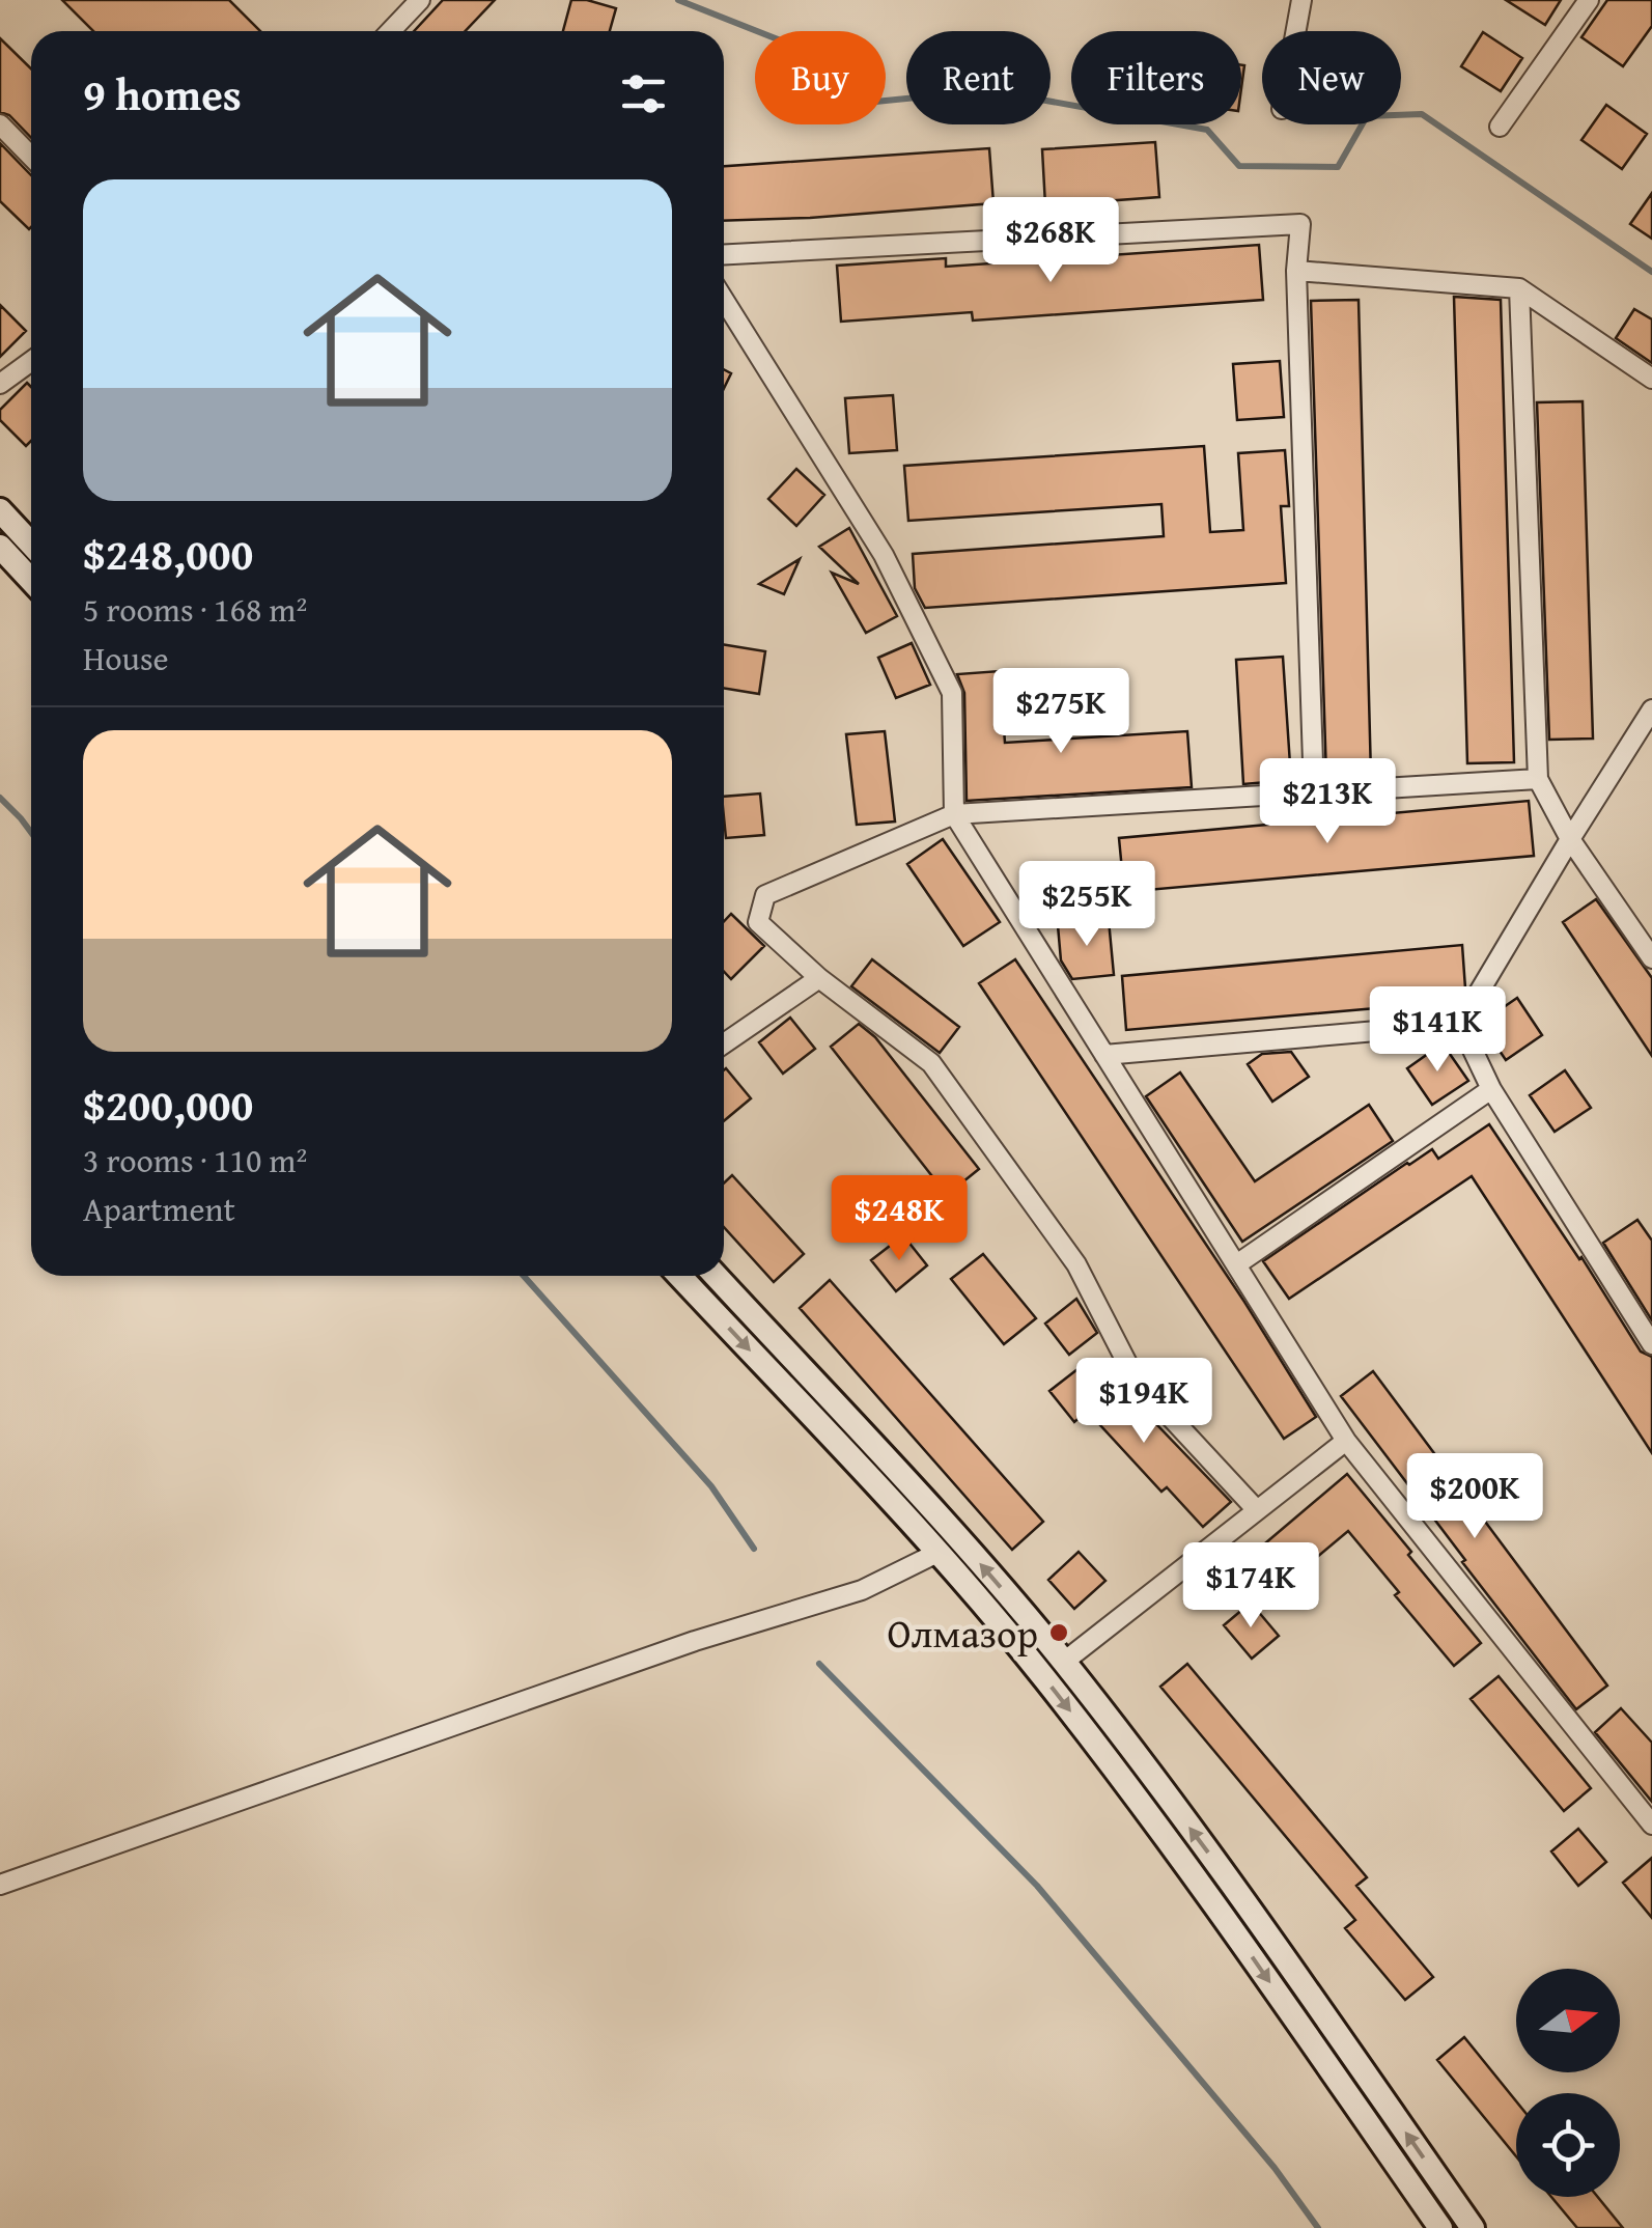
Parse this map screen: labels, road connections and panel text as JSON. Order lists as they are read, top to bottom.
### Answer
{
  "places": ["Олмазор"],
  "north": "right",
  "page": {
    "chip": [
      "Buy",
      "Rent",
      "Filters",
      "New"
    ],
    "heading": "9 homes",
    "list": [
      {
        "name": "$248,000",
        "note": "5 rooms · 168 m² · House"
      },
      {
        "name": "$200,000",
        "note": "3 rooms · 110 m² · Apartment"
      }
    ],
    "price": [
      "$268K",
      "$275K",
      "$213K",
      "$255K",
      "$141K",
      "$248K",
      "$194K",
      "$200K",
      "$174K"
    ]
  }
}
